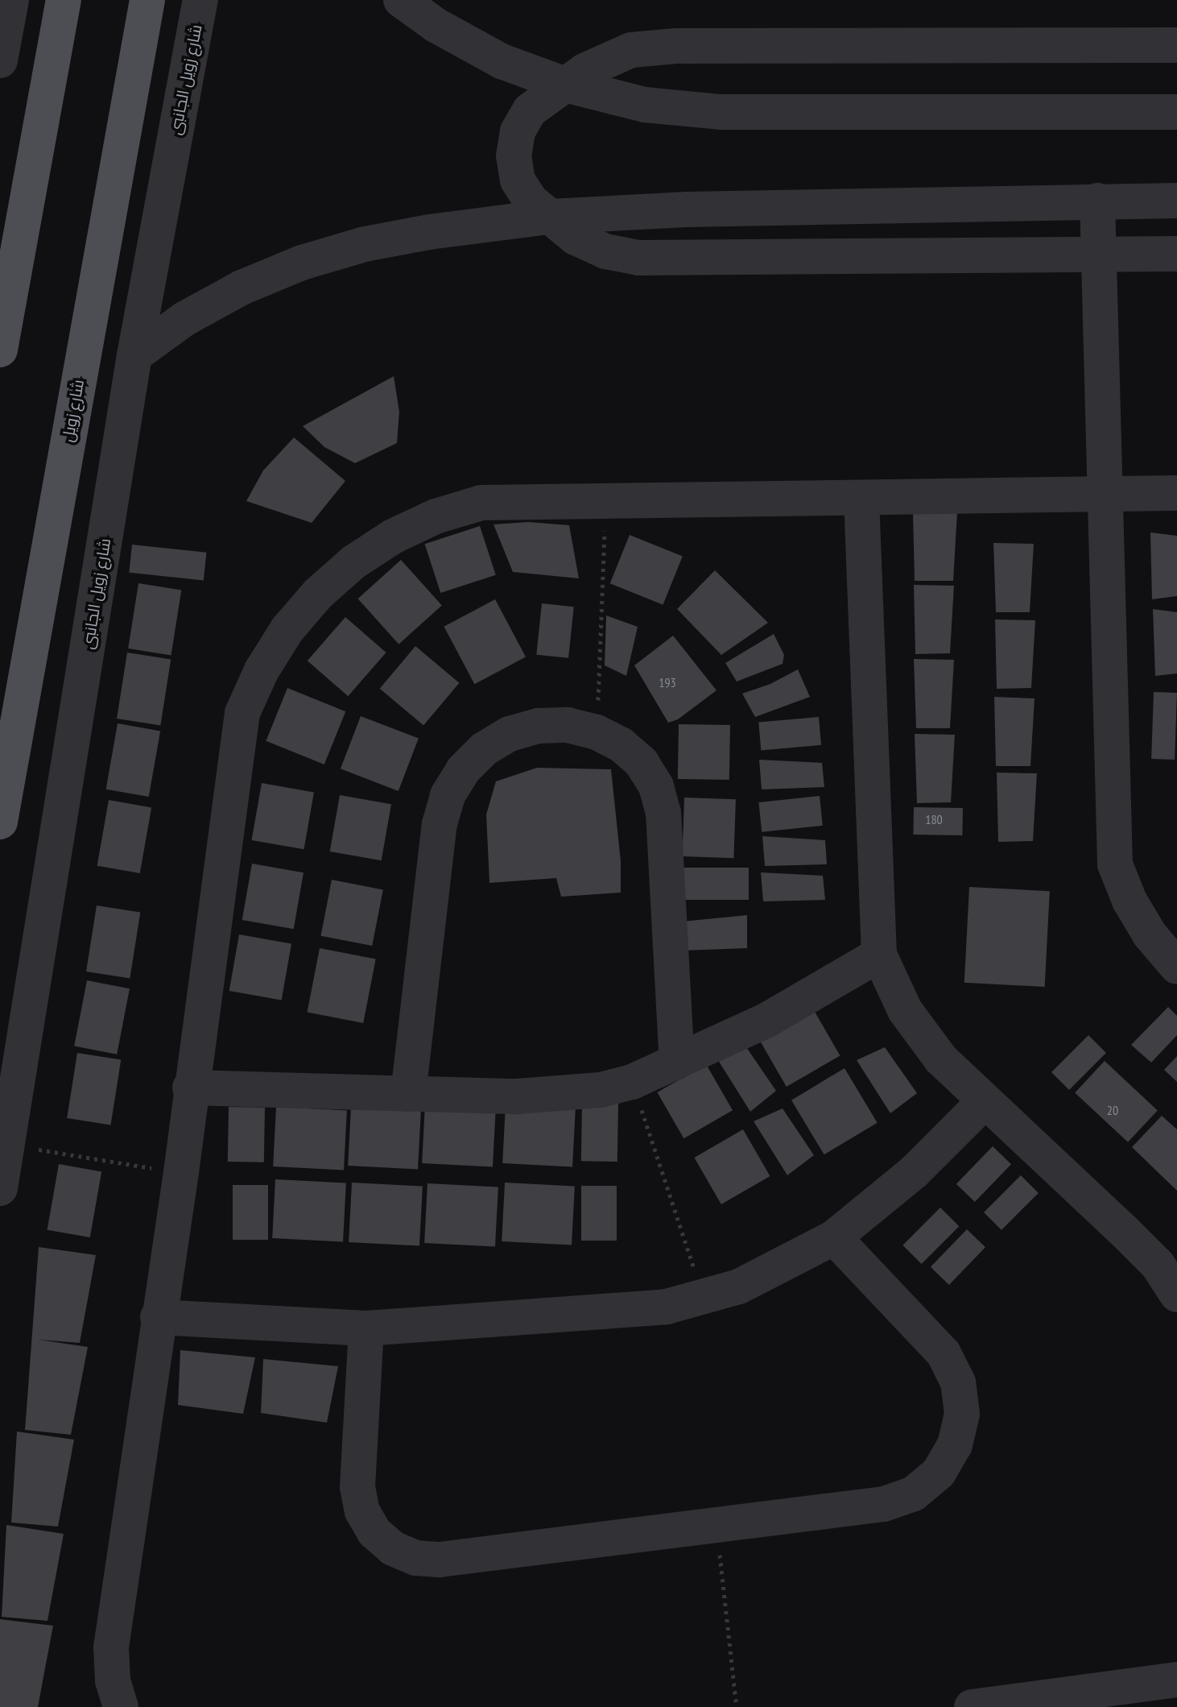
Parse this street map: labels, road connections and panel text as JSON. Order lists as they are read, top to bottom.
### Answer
{
  "streets": {
    "main road": ["شارع زويل"],
    "street": ["شارع زويل الجانبى"]
  },
  "house_numbers": ["193", "180", "20"]
}
